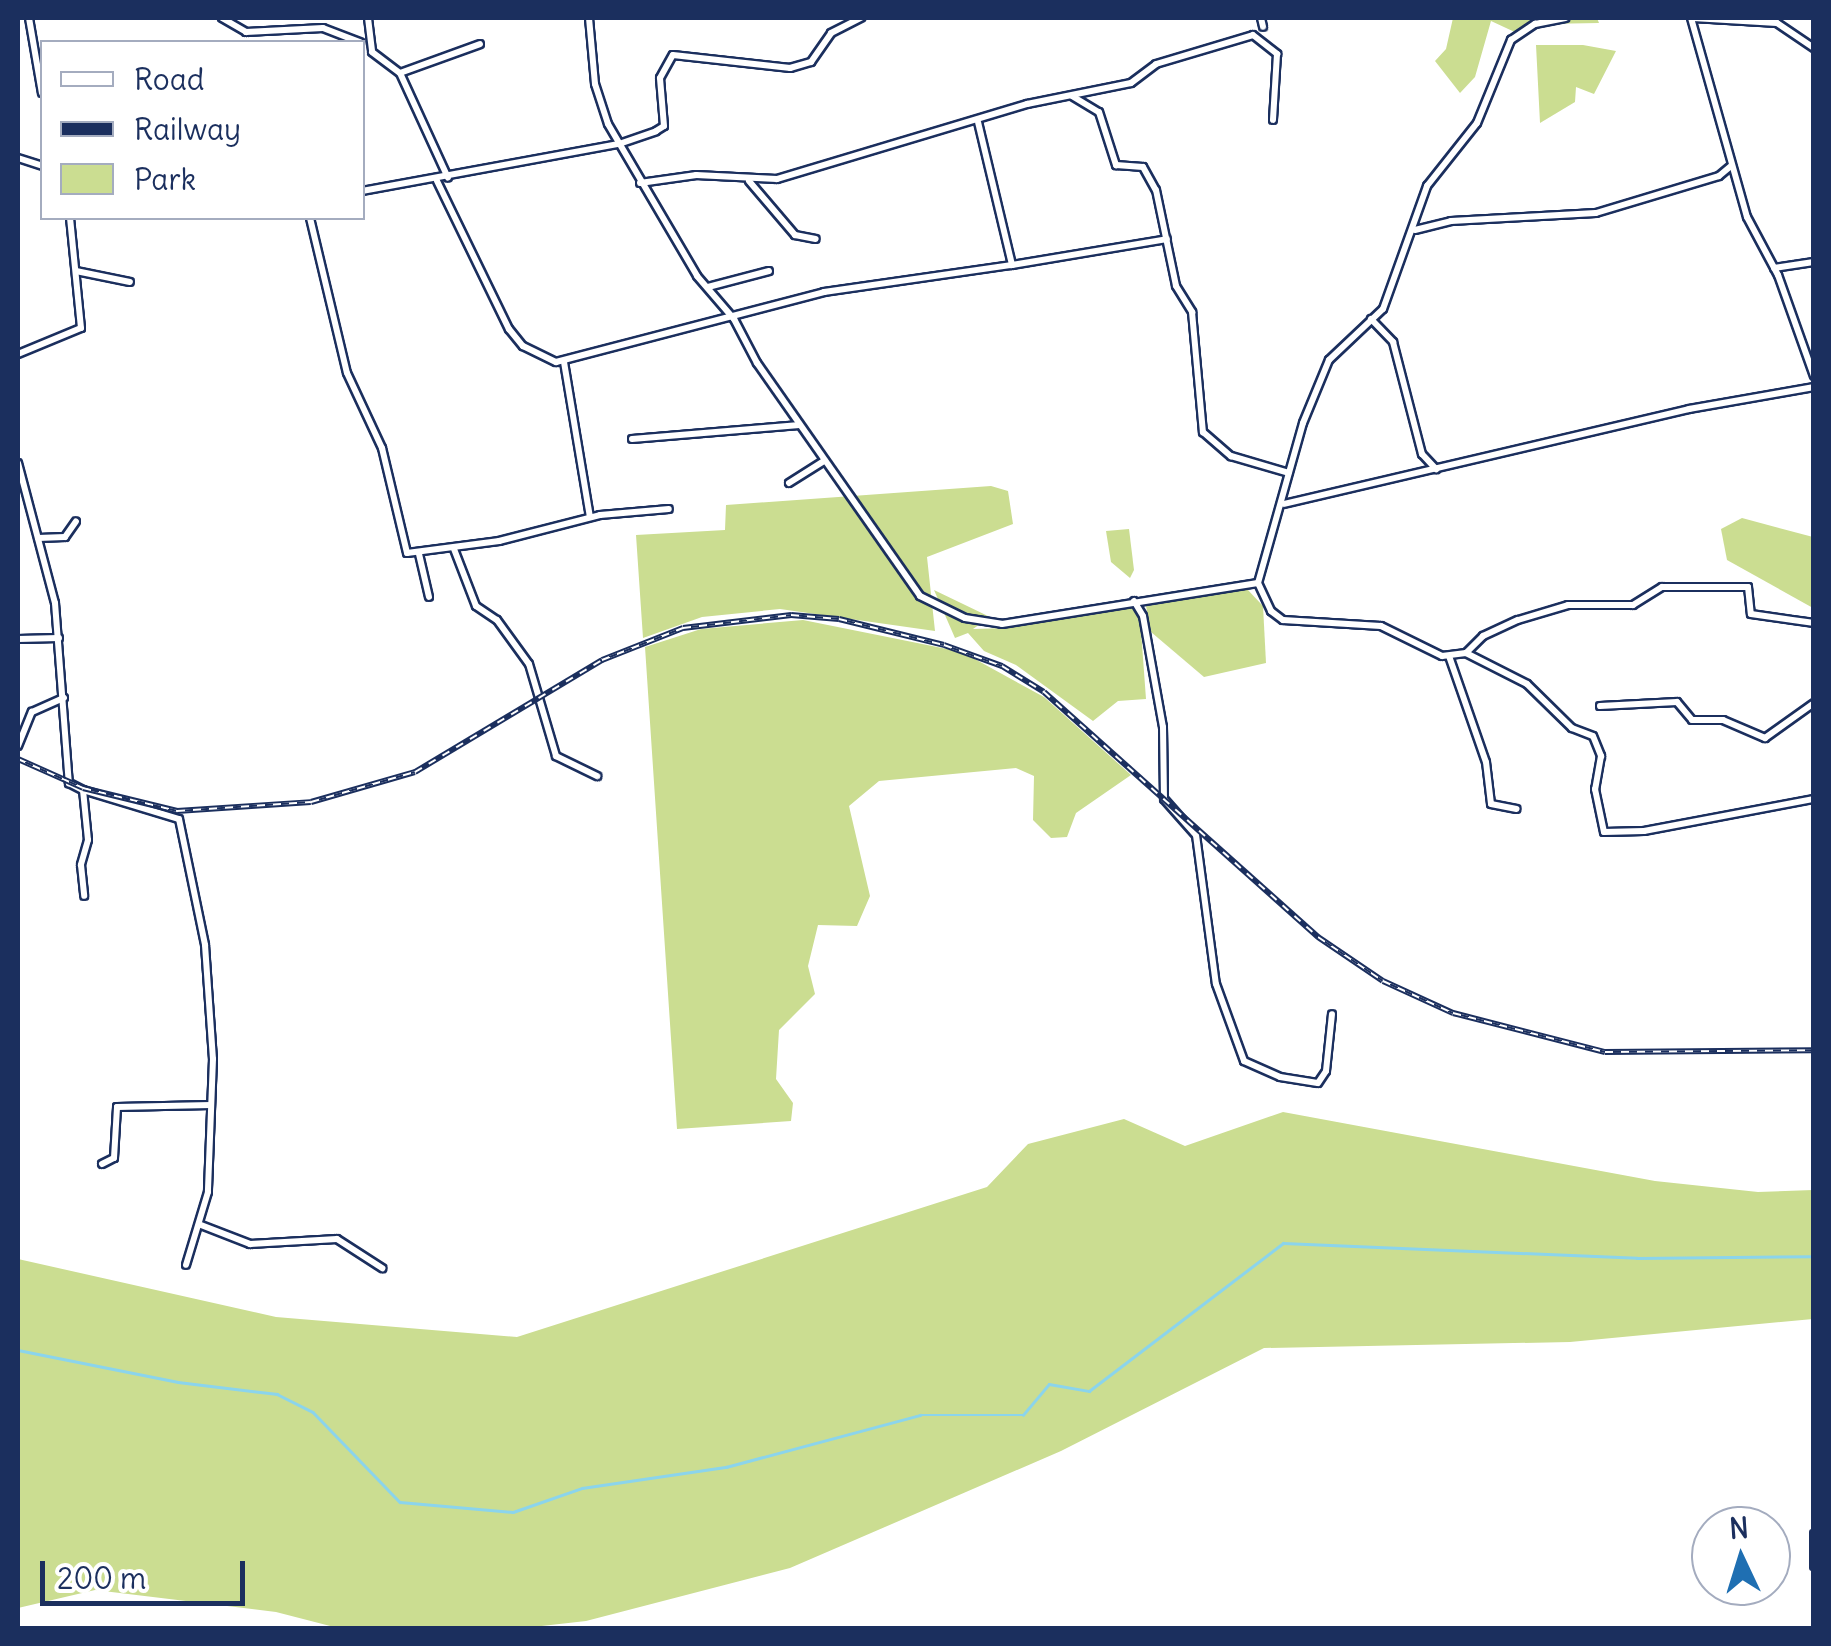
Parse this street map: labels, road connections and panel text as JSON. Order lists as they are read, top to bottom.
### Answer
{
  "legend": ["Road", "Railway", "Park"],
  "scale_bar": "200 m",
  "north": "top"
}
